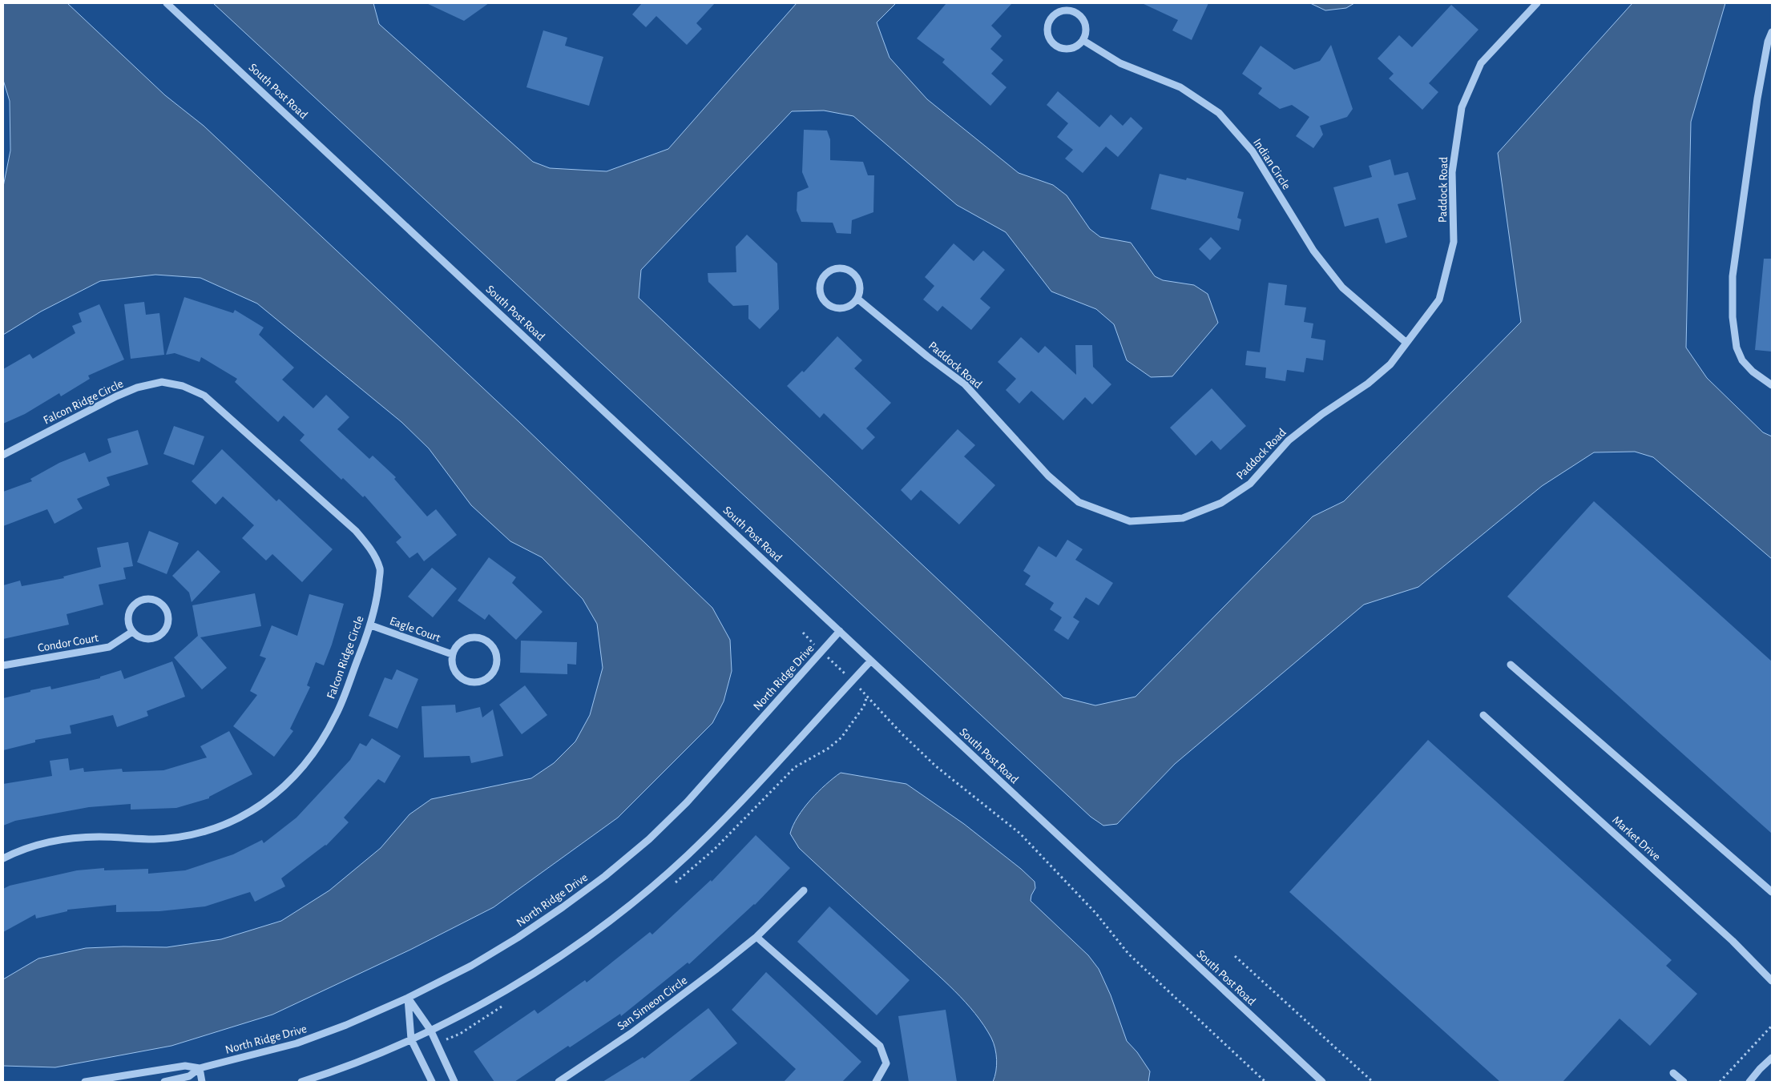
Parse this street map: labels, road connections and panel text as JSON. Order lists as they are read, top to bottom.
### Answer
{
  "streets": {
    "street": [
      "South Post Road",
      "Indian Circle",
      "Paddock Road",
      "Falcon Ridge Circle",
      "Eagle Court",
      "Condor Court",
      "North Ridge Drive",
      "Market Drive",
      "San Simeon Circle"
    ]
  },
  "crossings": [
    ["South Post Road", "North Ridge Drive"],
    ["Indian Circle", "Paddock Road"],
    ["Falcon Ridge Circle", "Eagle Court"]
  ]
}
